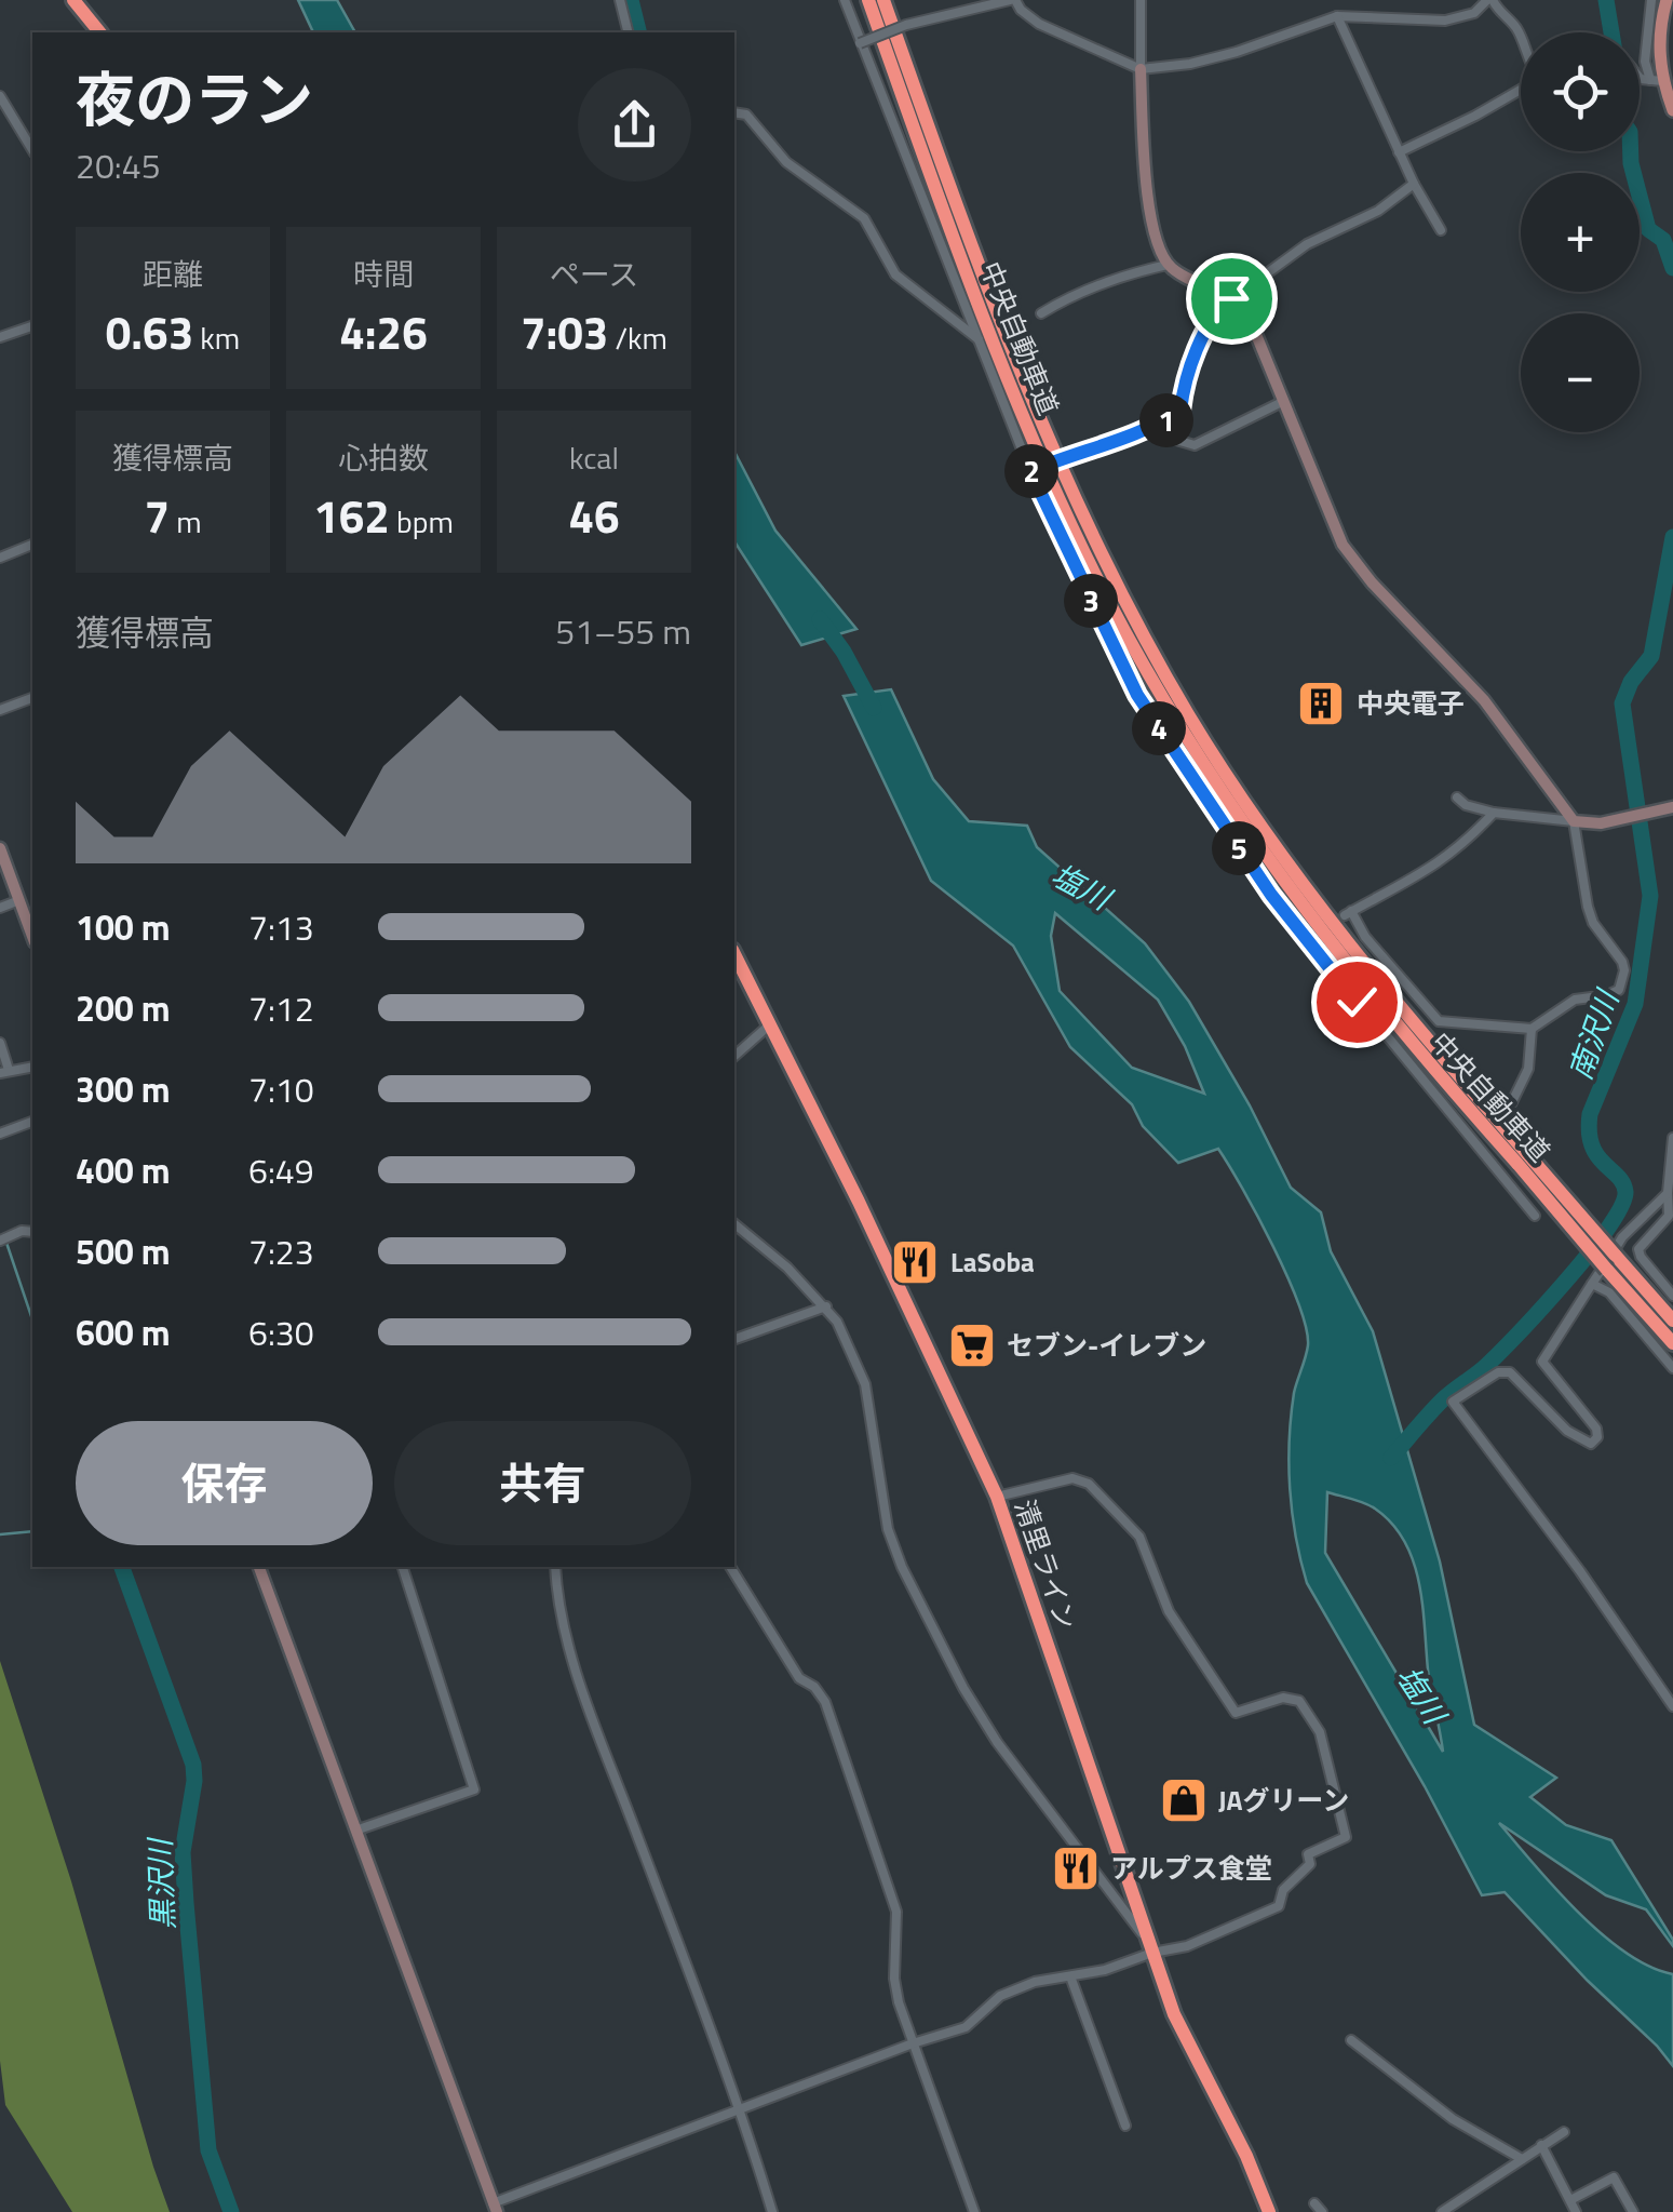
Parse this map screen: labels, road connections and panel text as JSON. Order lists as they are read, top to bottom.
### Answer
{
  "streets": {
    "highway": ["中央自動車道", "清里ライン"]
  },
  "water": ["塩川", "南沢川", "黒沢川"],
  "places": {
    "building": ["中央電子"],
    "restaurant": ["LaSoba", "アルプス食堂"],
    "supermarket": ["セブン-イレブン"],
    "shop": ["JAグリーン"]
  },
  "page": {
    "map_buttons": ["+", "−"],
    "heading": ["夜のラン", "20:45"],
    "stats": [
      ["距離", "0.63 km"],
      ["時間", "4:26"],
      ["ペース", "7:03 /km"],
      ["獲得標高", "7 m"],
      ["心拍数", "162 bpm"],
      ["kcal", "46"]
    ],
    "pins": [
      "1",
      "2",
      "3",
      "4",
      "5"
    ],
    "chart": ["獲得標高", "51–55 m"],
    "list": [
      {
        "name": "100 m",
        "note": "7:13"
      },
      {
        "name": "200 m",
        "note": "7:12"
      },
      {
        "name": "300 m",
        "note": "7:10"
      },
      {
        "name": "400 m",
        "note": "6:49"
      },
      {
        "name": "500 m",
        "note": "7:23"
      },
      {
        "name": "600 m",
        "note": "6:30"
      }
    ],
    "buttons": ["保存", "共有"]
  }
}
